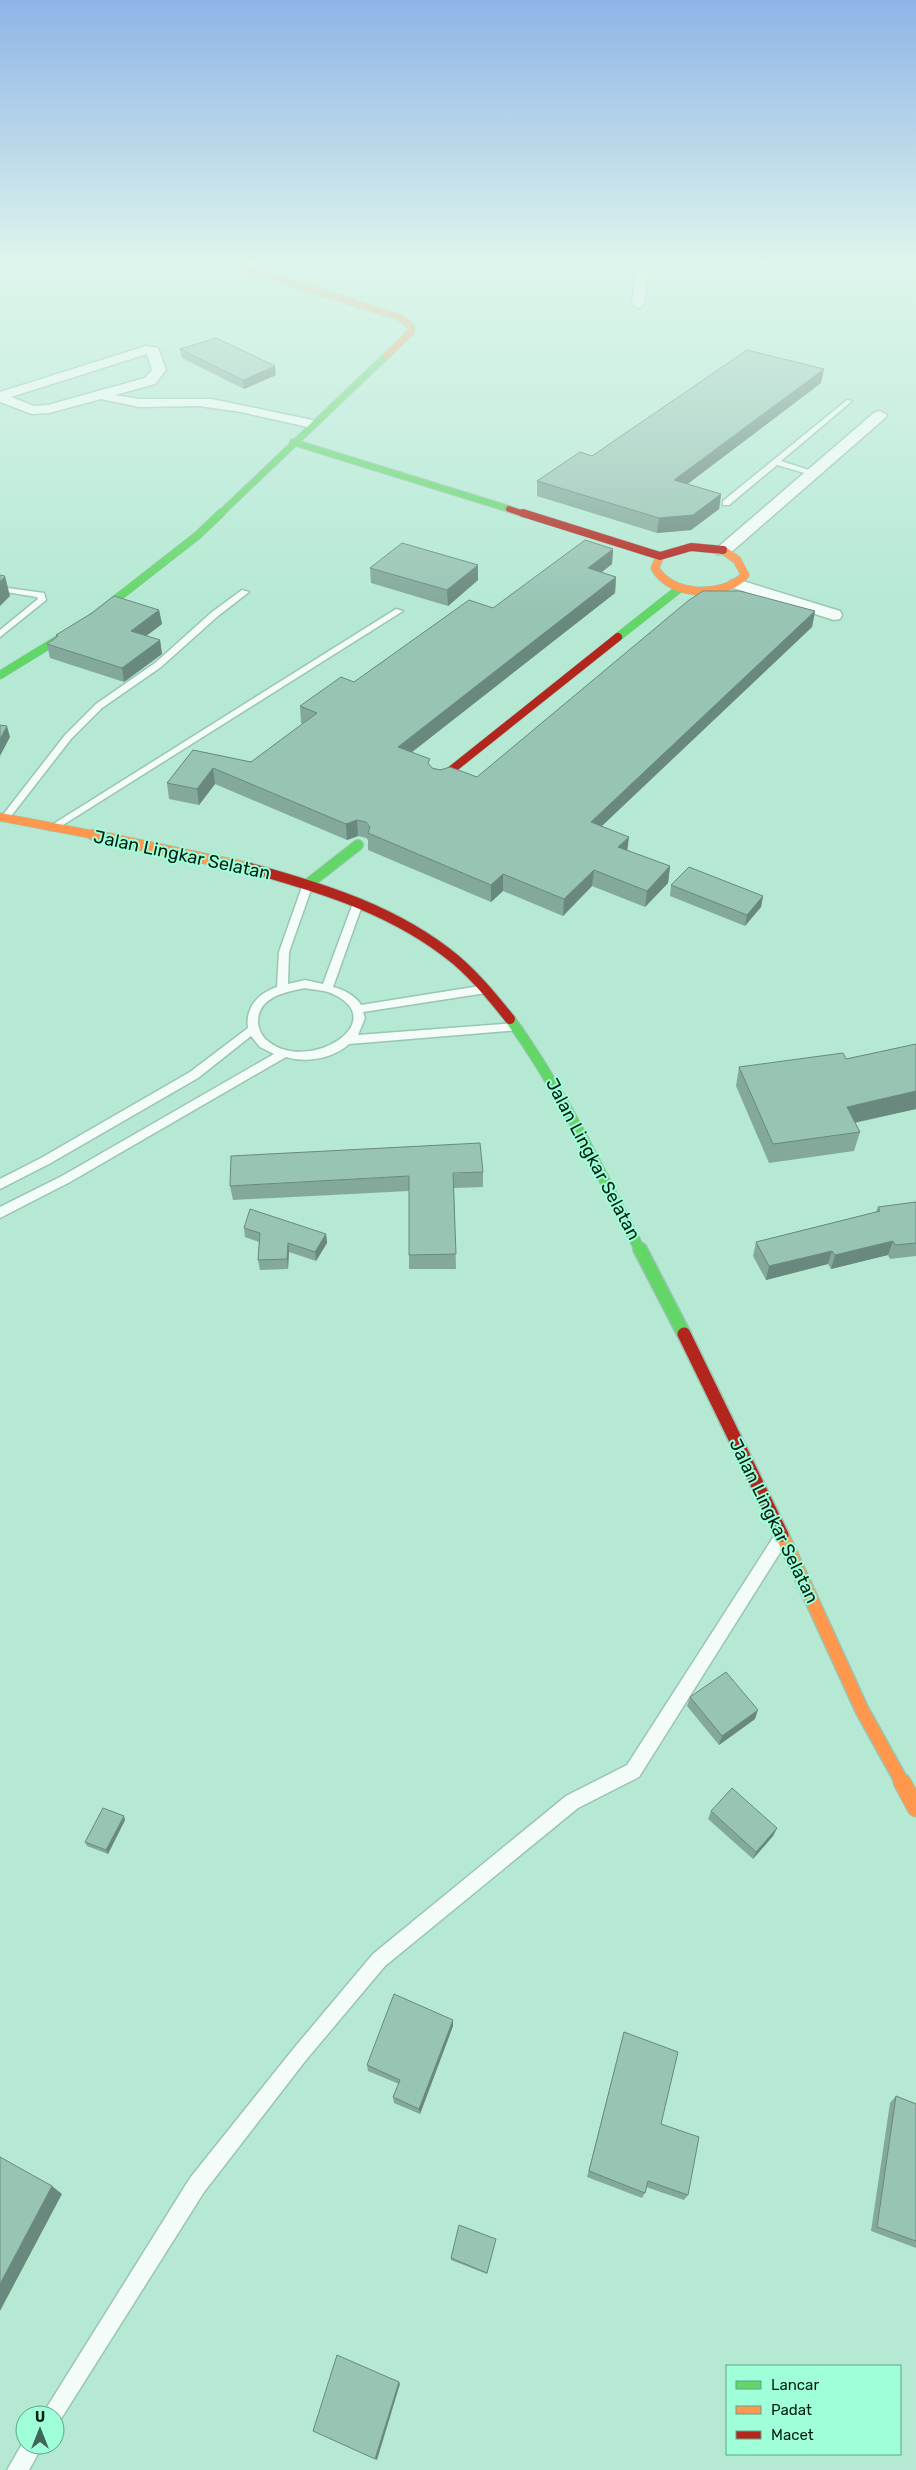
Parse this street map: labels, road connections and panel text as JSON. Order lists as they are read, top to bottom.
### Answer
{
  "streets": {
    "main road": ["Jalan Lingkar Selatan"]
  },
  "legend": ["Lancar", "Padat", "Macet"],
  "north": "top"
}
